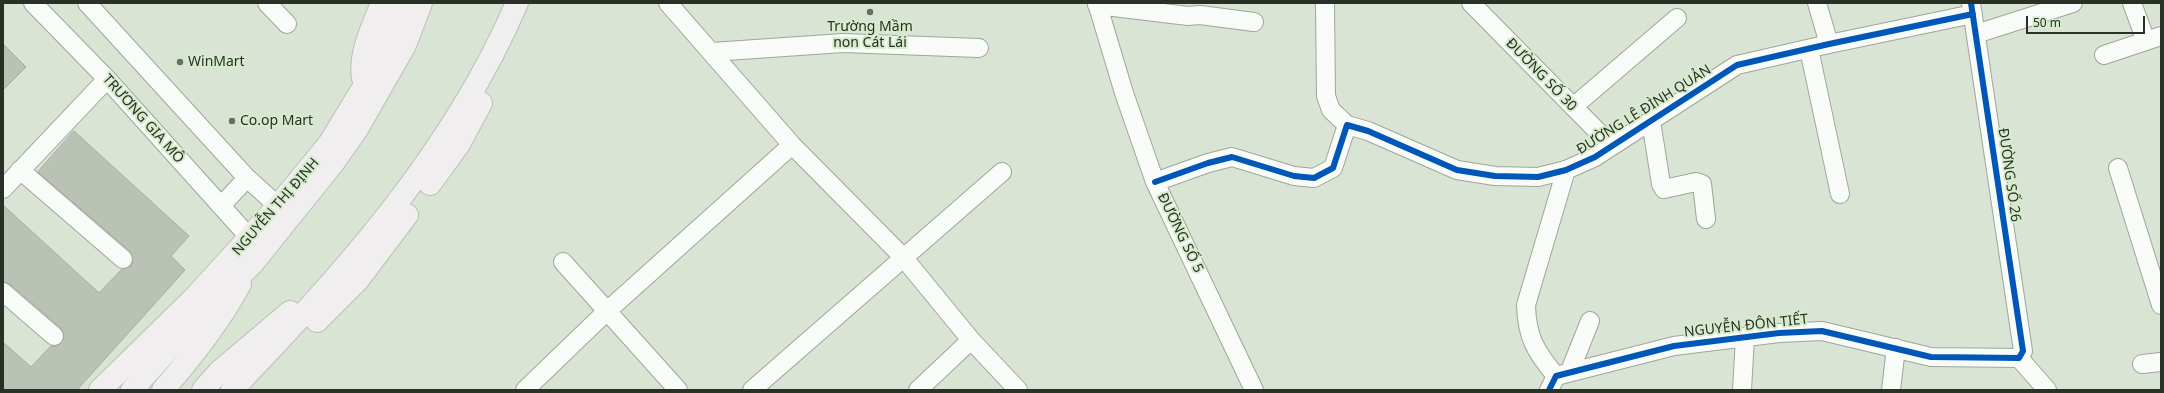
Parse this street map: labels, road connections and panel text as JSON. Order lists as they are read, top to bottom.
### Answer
{
  "streets": {
    "main road": ["NGUYỄN THỊ ĐỊNH"],
    "street": [
      "ĐƯỜNG SỐ 30",
      "ĐƯỜNG LÊ ĐÌNH QUẢN",
      "TRƯƠNG GIA MÔ",
      "ĐƯỜNG SỐ 26",
      "ĐƯỜNG SỐ 5",
      "NGUYỄN ĐÔN TIẾT"
    ]
  },
  "crossings": [
    ["ĐƯỜNG SỐ 30", "ĐƯỜNG LÊ ĐÌNH QUẢN"],
    ["ĐƯỜNG LÊ ĐÌNH QUẢN", "ĐƯỜNG SỐ 26"],
    ["TRƯƠNG GIA MÔ", "NGUYỄN THỊ ĐỊNH"],
    ["ĐƯỜNG SỐ 26", "NGUYỄN ĐÔN TIẾT"]
  ],
  "places": ["Trường Mầm non Cát Lái", "WinMart", "Co.op Mart"],
  "scale_bar": "50 m"
}
